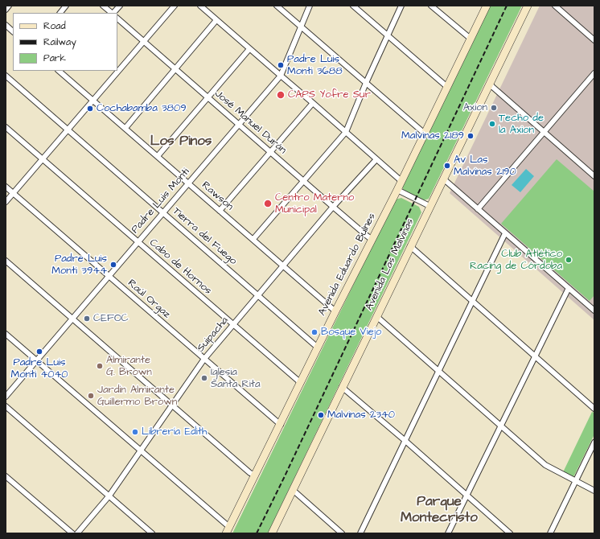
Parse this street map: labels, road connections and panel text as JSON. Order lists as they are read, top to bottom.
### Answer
{
  "streets": {
    "main road": ["Avenida Eduardo Bulnes", "Avenida Las Malvinas"],
    "street": [
      "José Manuel Durán",
      "Rawson",
      "Padre Luis Monti",
      "Tierra del Fuego",
      "Cabo de Hornos",
      "Raúl Orgaz",
      "Suipacha"
    ]
  },
  "crossings": [
    ["José Manuel Durán", "Padre Luis Monti"],
    ["José Manuel Durán", "Avenida Eduardo Bulnes"],
    ["José Manuel Durán", "Suipacha"],
    ["Rawson", "Padre Luis Monti"],
    ["Rawson", "Avenida Eduardo Bulnes"],
    ["Rawson", "Suipacha"],
    ["Padre Luis Monti", "Tierra del Fuego"],
    ["Padre Luis Monti", "Cabo de Hornos"],
    ["Padre Luis Monti", "Raúl Orgaz"],
    ["Tierra del Fuego", "Avenida Eduardo Bulnes"],
    ["Tierra del Fuego", "Suipacha"],
    ["Avenida Eduardo Bulnes", "Cabo de Hornos"],
    ["Avenida Eduardo Bulnes", "Raúl Orgaz"],
    ["Cabo de Hornos", "Suipacha"],
    ["Raúl Orgaz", "Suipacha"]
  ],
  "districts": ["Los Pinos", "Parque Montecristo"],
  "places": [
    "Padre Luis Monti 3688",
    "CAPS Yofre Sur",
    "Axion",
    "Cochabamba 3809",
    "Techo de la Axion",
    "Malvinas 2189",
    "Av Las Malvinas 2190",
    "Centro Materno Municipal",
    "Club Atlético Racing de Córdoba",
    "Padre Luis Monti 3944",
    "CEFOC",
    "Bosque Viejo",
    "Padre Luis Monti 4040",
    "Almirante G. Brown",
    "Iglesia Santa Rita",
    "Jardín Almirante Guillermo Brown",
    "Malvinas 2340",
    "Librería Edith"
  ],
  "legend": ["Road", "Railway", "Park"]
}
